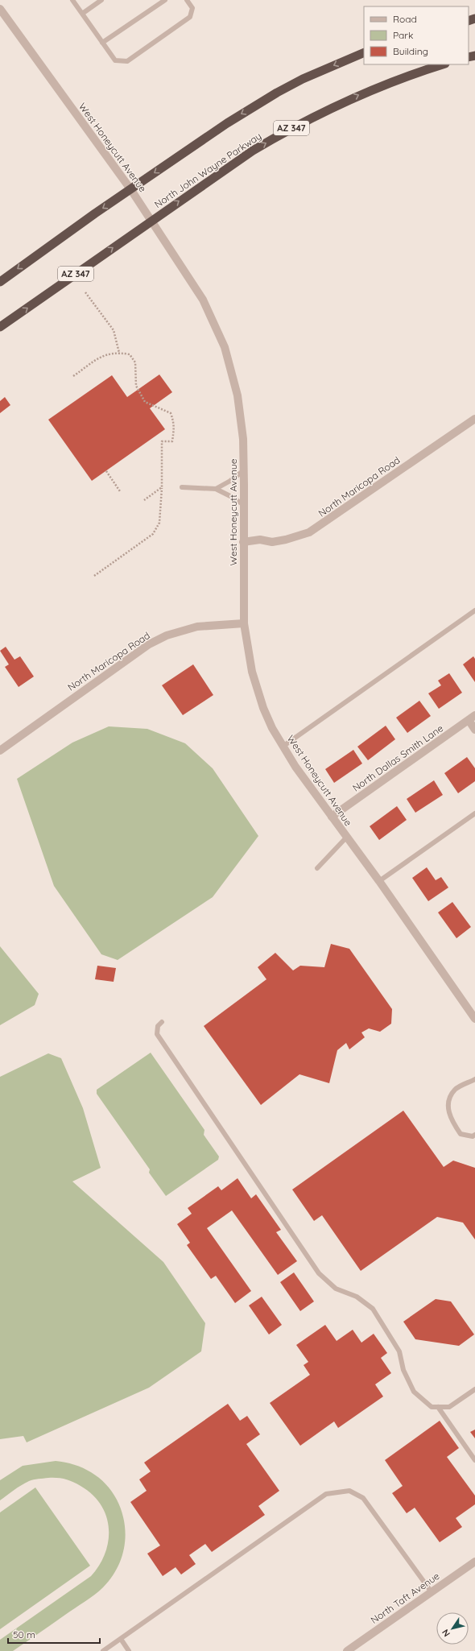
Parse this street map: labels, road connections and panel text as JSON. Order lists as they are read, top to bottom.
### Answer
{
  "streets": {
    "highway": ["AZ 347", "North John Wayne Parkway"],
    "street": [
      "West Honeycutt Avenue",
      "North Maricopa Road",
      "North Dallas Smith Lane",
      "North Taft Avenue"
    ]
  },
  "crossings": [
    ["West Honeycutt Avenue", "North John Wayne Parkway"],
    ["West Honeycutt Avenue", "North Maricopa Road"],
    ["West Honeycutt Avenue", "North Dallas Smith Lane"]
  ],
  "legend": ["Road", "Park", "Building"],
  "scale_bar": "50 m",
  "north": "bottom left"
}
